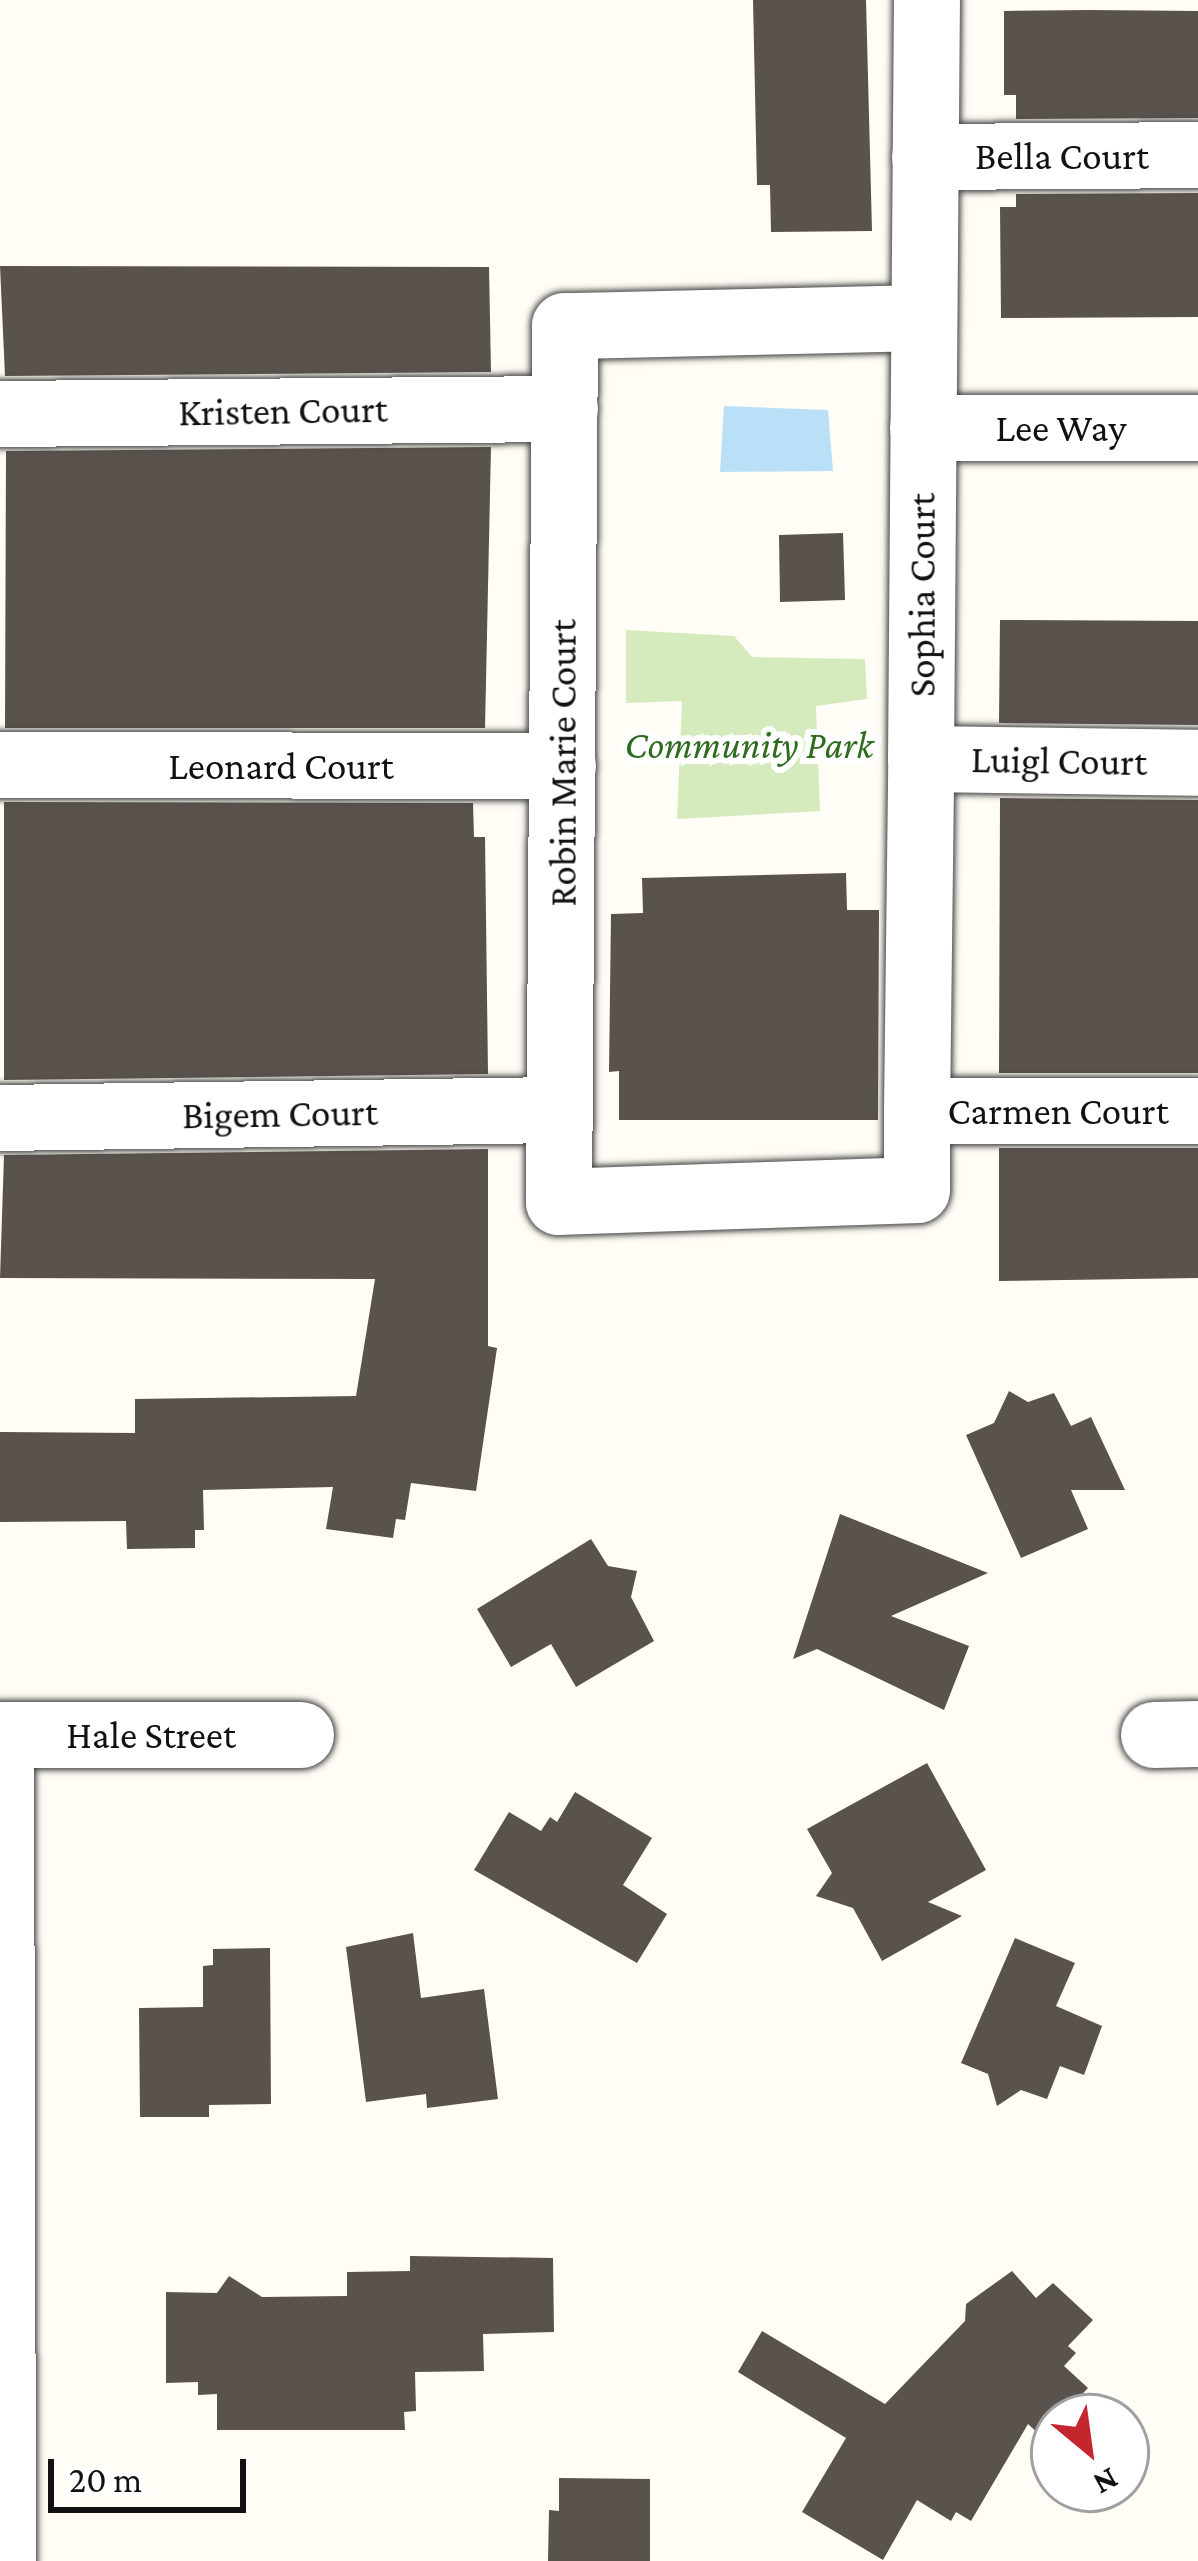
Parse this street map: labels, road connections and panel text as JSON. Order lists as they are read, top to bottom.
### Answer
{
  "streets": {
    "street": [
      "Bella Court",
      "Kristen Court",
      "Lee Way",
      "Sophia Court",
      "Luigl Court",
      "Robin Marie Court",
      "Leonard Court",
      "Carmen Court",
      "Bigem Court",
      "Hale Street"
    ]
  },
  "crossings": [
    ["Bella Court", "Sophia Court"],
    ["Kristen Court", "Robin Marie Court"],
    ["Lee Way", "Sophia Court"],
    ["Sophia Court", "Luigl Court"],
    ["Sophia Court", "Robin Marie Court"],
    ["Sophia Court", "Carmen Court"],
    ["Robin Marie Court", "Leonard Court"],
    ["Robin Marie Court", "Bigem Court"]
  ],
  "parks": ["Community Park"],
  "scale_bar": "20 m",
  "north": "bottom right"
}
